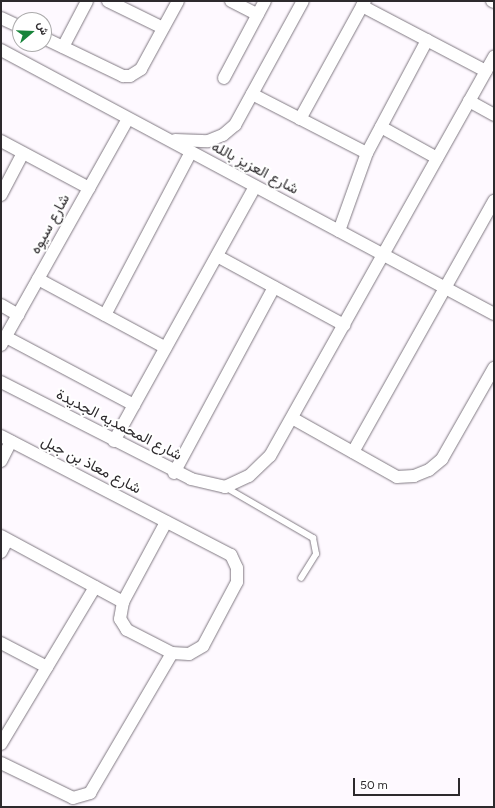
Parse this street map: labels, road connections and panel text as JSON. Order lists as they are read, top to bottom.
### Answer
{
  "streets": {
    "street": [
      "شارع العزيز بالله",
      "شارع سيوه",
      "شارع المحمديه الجديدة",
      "شارع معاذ بن جبل"
    ]
  },
  "crossings": [
    ["شارع العزيز بالله", "شارع سيوه"]
  ],
  "scale_bar": "50 m",
  "north": "right"
}
